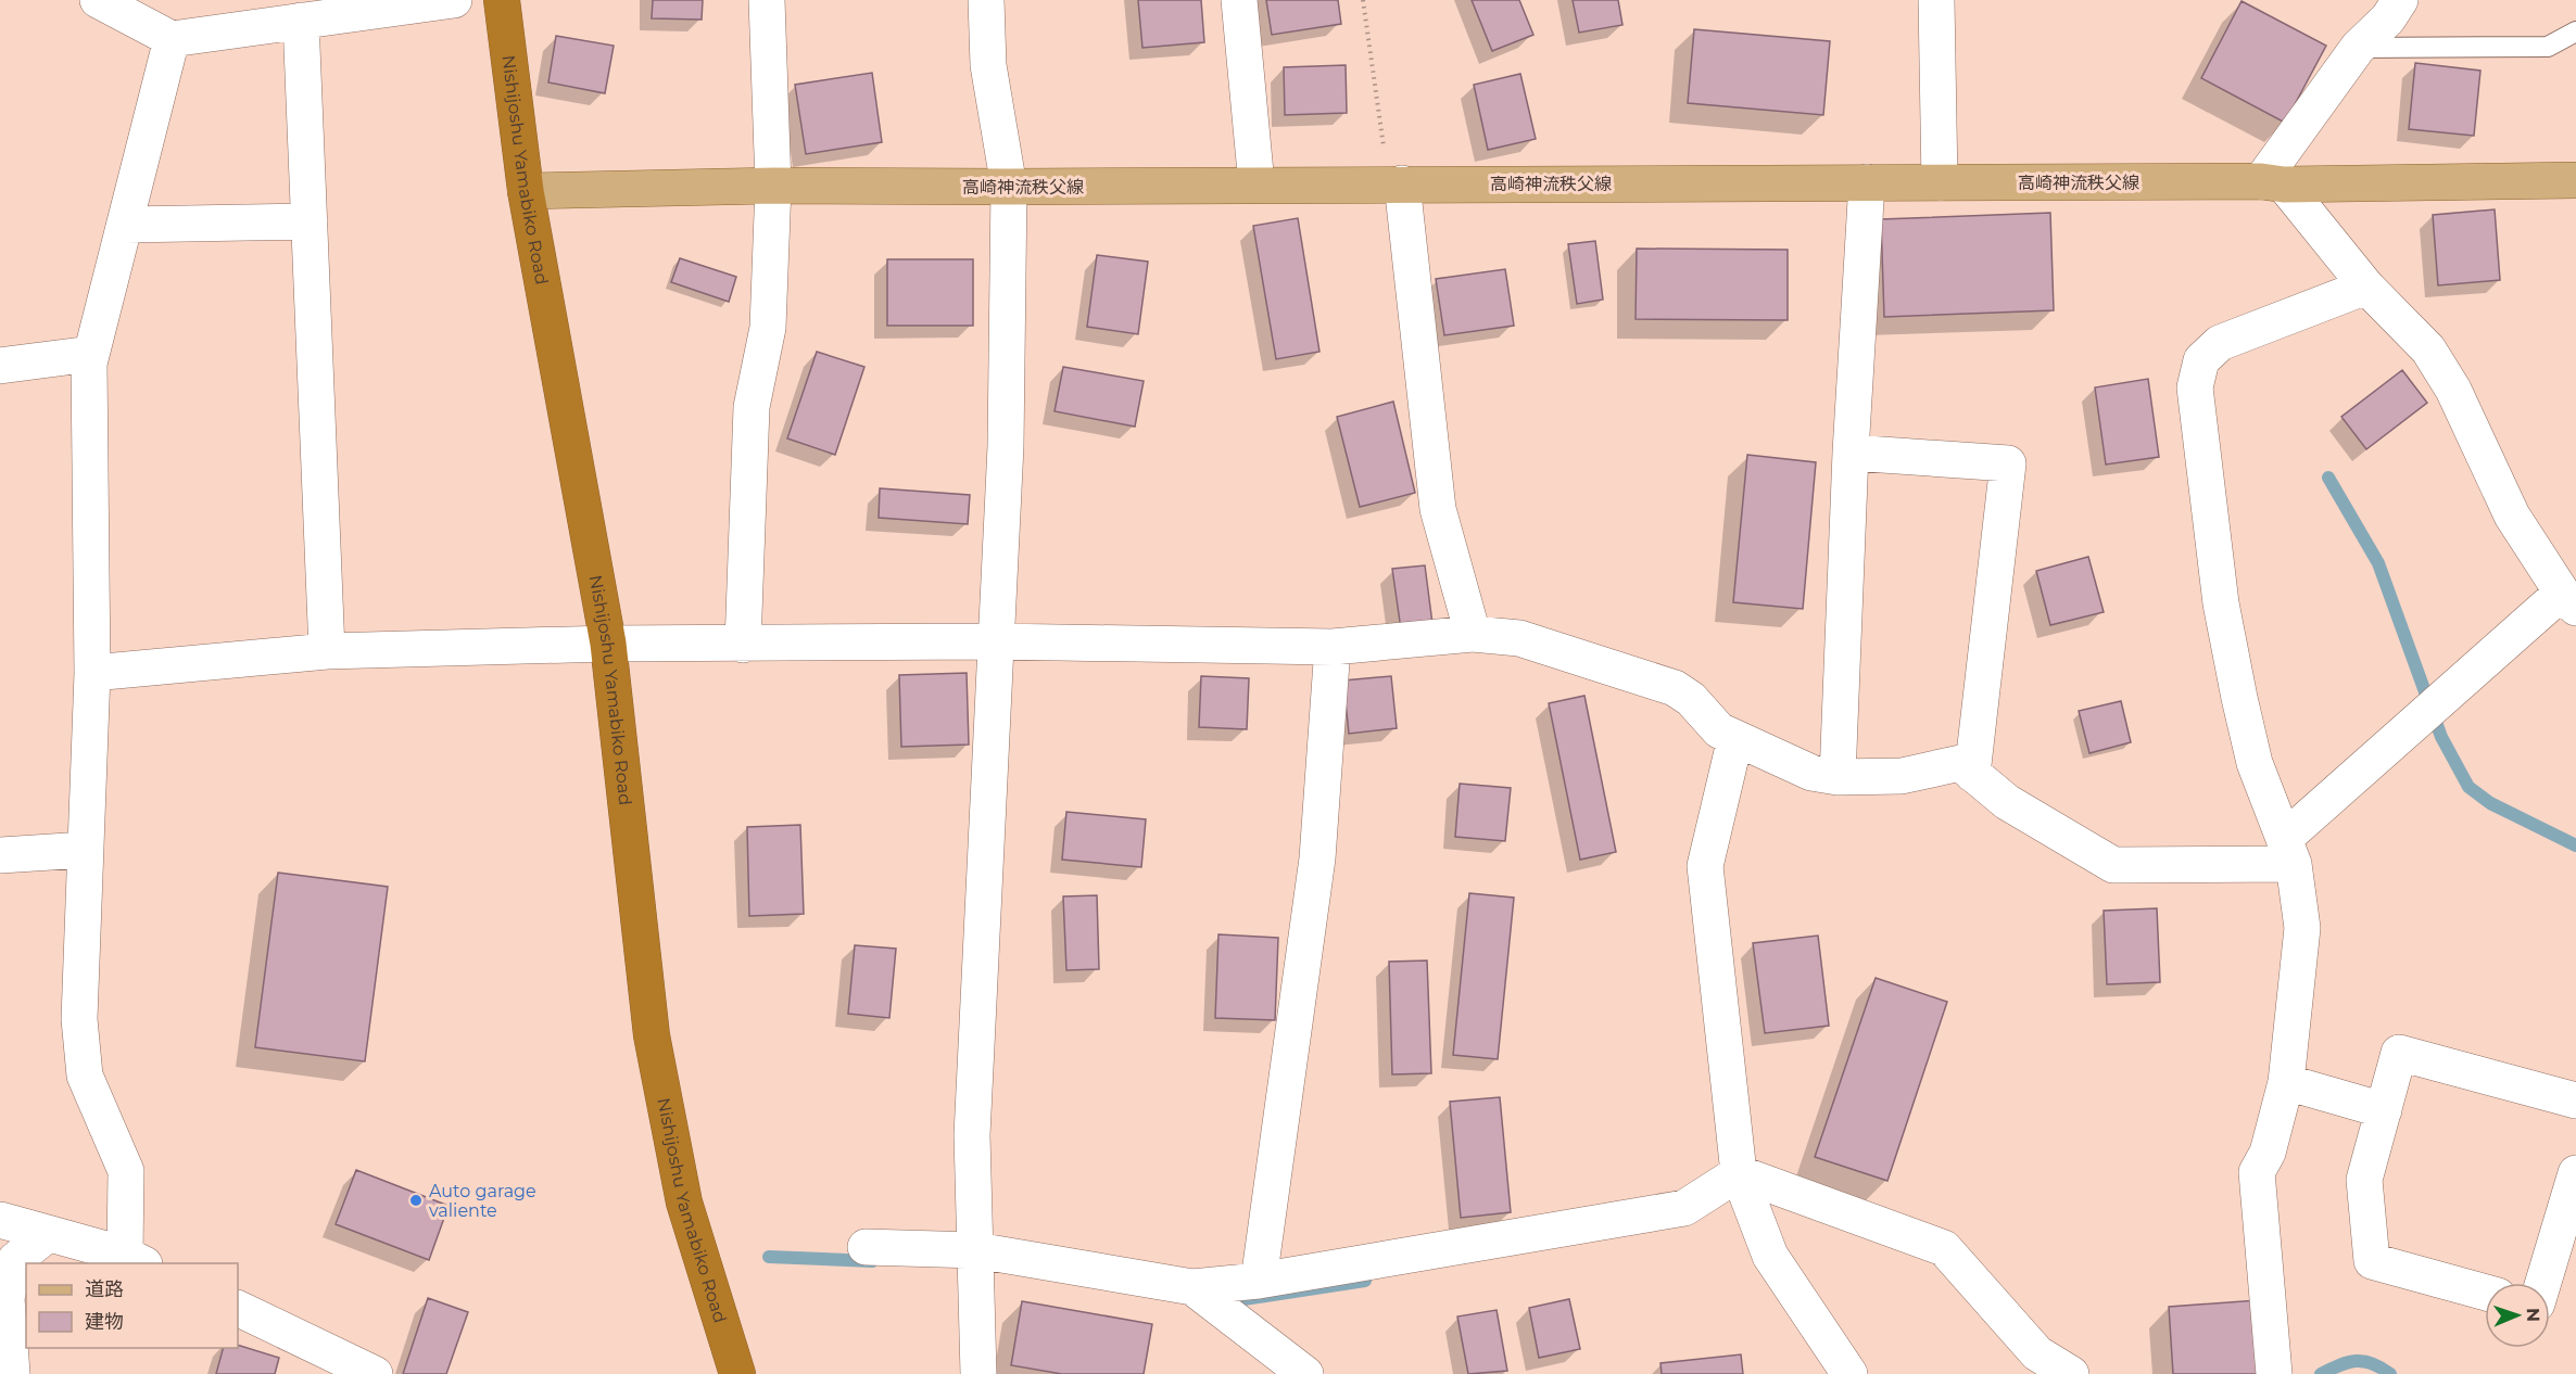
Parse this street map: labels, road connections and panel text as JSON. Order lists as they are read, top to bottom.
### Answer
{
  "streets": {
    "highway": ["Nishijoshu Yamabiko Road"],
    "main road": ["高崎神流秩父線"]
  },
  "crossings": [
    ["Nishijoshu Yamabiko Road", "高崎神流秩父線"]
  ],
  "places": ["Auto garage valiente"],
  "legend": ["道路", "建物"],
  "north": "right"
}
